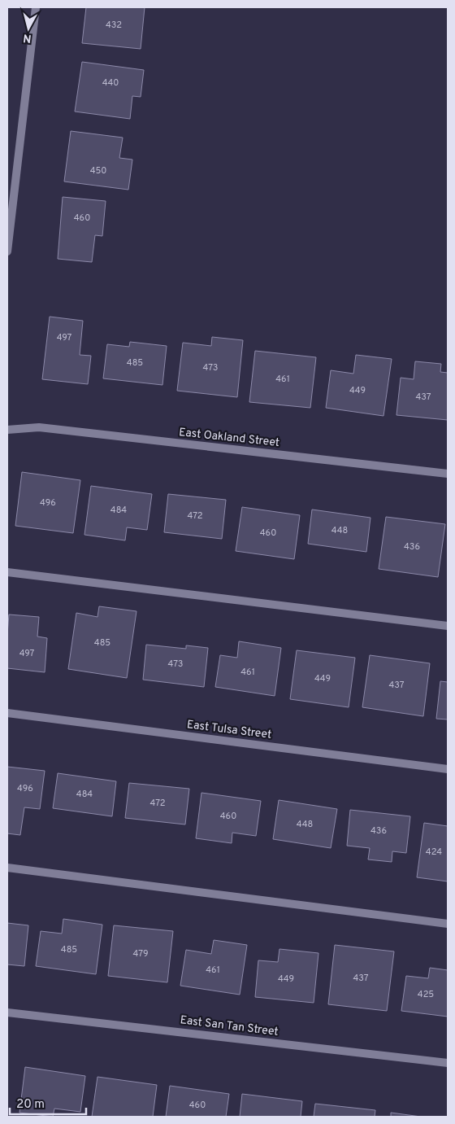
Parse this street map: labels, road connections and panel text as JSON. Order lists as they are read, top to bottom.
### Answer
{
  "streets": {
    "street": ["East Oakland Street", "East Tulsa Street", "East San Tan Street"]
  },
  "house_numbers": [
    "432",
    "440",
    "450",
    "460",
    "497",
    "485",
    "473",
    "461",
    "449",
    "437",
    "496",
    "484",
    "472",
    "448",
    "460",
    "436",
    "485",
    "497",
    "473",
    "461",
    "449",
    "437",
    "496",
    "484",
    "472",
    "460",
    "448",
    "436",
    "424",
    "485",
    "479",
    "461",
    "437",
    "449",
    "425",
    "460"
  ],
  "scale_bar": "20 m",
  "north": "bottom"
}
